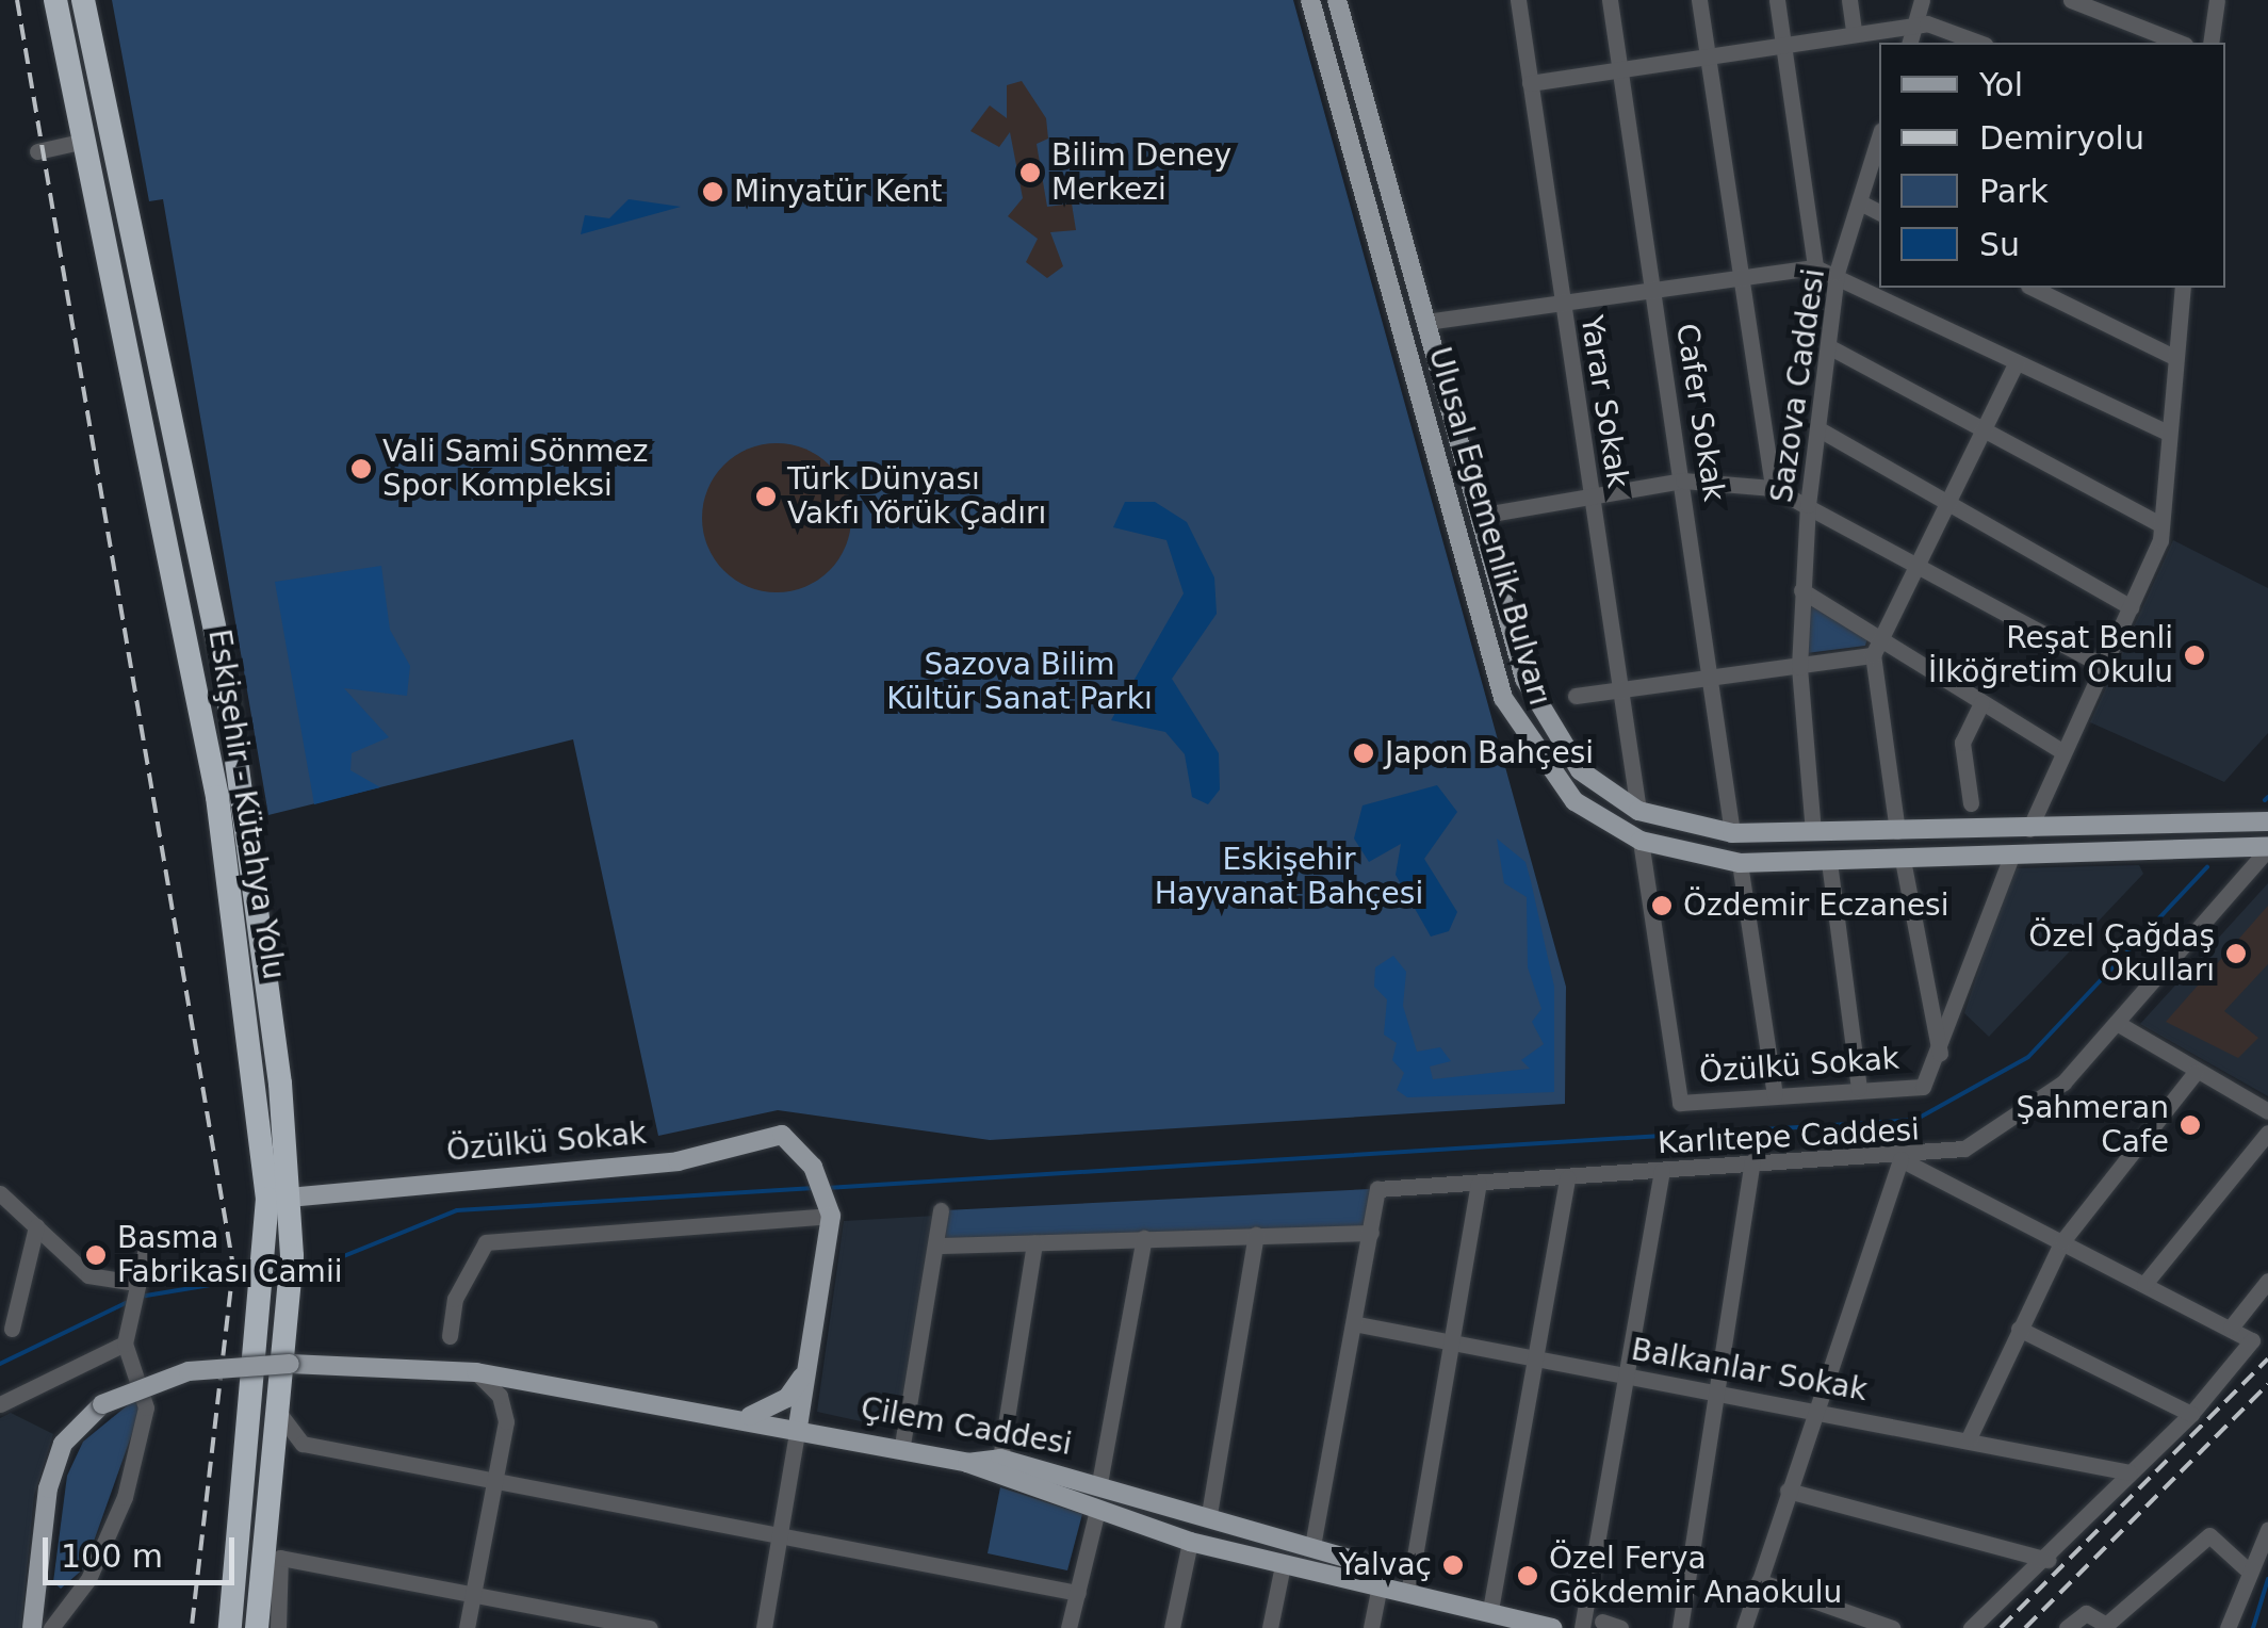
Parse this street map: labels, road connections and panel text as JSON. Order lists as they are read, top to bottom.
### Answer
{
  "streets": {
    "highway": ["Eskişehir - Kütahya Yolu"],
    "main road": ["Ulusal Egemenlik Bulvarı", "Özülkü Sokak", "Çilem Caddesi"],
    "street": [
      "Sazova Caddesi",
      "Yarar Sokak",
      "Cafer Sokak",
      "Karlıtepe Caddesi",
      "Balkanlar Sokak"
    ]
  },
  "crossings": [
    ["Sazova Caddesi", "Ulusal Egemenlik Bulvarı"],
    ["Yarar Sokak", "Ulusal Egemenlik Bulvarı"],
    ["Cafer Sokak", "Ulusal Egemenlik Bulvarı"],
    ["Ulusal Egemenlik Bulvarı", "Özülkü Sokak"],
    ["Ulusal Egemenlik Bulvarı", "Karlıtepe Caddesi"],
    ["Eskişehir - Kütahya Yolu", "Özülkü Sokak"]
  ],
  "parks": ["Sazova Bilim Kültür Sanat Parkı", "Eskişehir Hayvanat Bahçesi"],
  "places": [
    "Bilim Deney Merkezi",
    "Minyatür Kent",
    "Vali Sami Sönmez Spor Kompleksi",
    "Türk Dünyası Vakfı Yörük Çadırı",
    "Reşat Benli İlköğretim Okulu",
    "Japon Bahçesi",
    "Özdemir Eczanesi",
    "Özel Çağdaş Okulları",
    "Şahmeran Cafe",
    "Basma Fabrikası Camii",
    "Yalvaç",
    "Özel Ferya Gökdemir Anaokulu"
  ],
  "legend": [
    "Yol",
    "Demiryolu",
    "Park",
    "Su"
  ],
  "scale_bar": "100 m"
}
